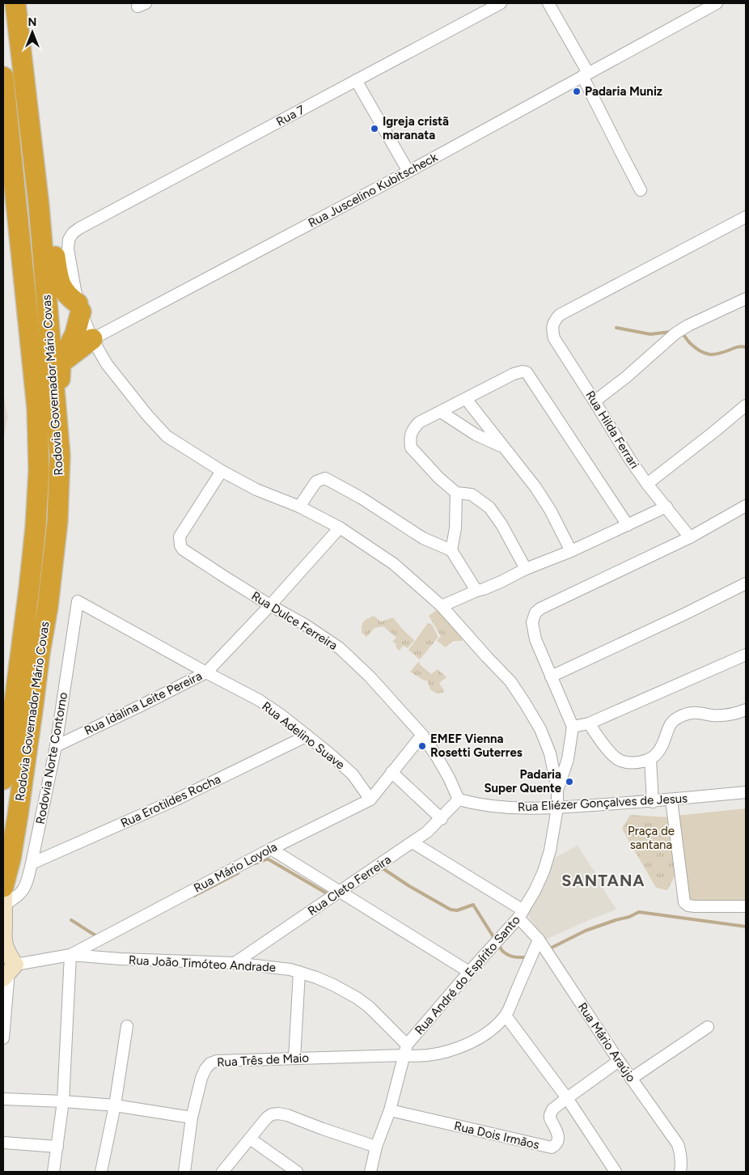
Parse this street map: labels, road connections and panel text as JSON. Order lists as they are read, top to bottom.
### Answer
{
  "streets": {
    "highway": ["Rodovia Governador Mário Covas"],
    "street": [
      "Rua 7",
      "Rua Juscelino Kubitscheck",
      "Rua Hilda Ferrari",
      "Rua Dulce Ferreira",
      "Rua Idalina Leite Pereira",
      "Rua Adelino Suave",
      "Rodovia Norte Contorno",
      "Rua Erotildes Rocha",
      "Rua Eliézer Gonçalves de Jesus",
      "Rua Mário Loyola",
      "Rua Cleto Ferreira",
      "Rua João Timóteo Andrade",
      "Rua André do Espírito Santo",
      "Rua Mário Araújo",
      "Rua Três de Maio",
      "Rua Dois Irmãos"
    ]
  },
  "crossings": [
    ["Rua 7", "Rua André do Espírito Santo"],
    ["Rua Juscelino Kubitscheck", "Rua André do Espírito Santo"],
    ["Rodovia Governador Mário Covas", "Rodovia Norte Contorno"],
    ["Rua Dulce Ferreira", "Rua Idalina Leite Pereira"],
    ["Rua Dulce Ferreira", "Rua Eliézer Gonçalves de Jesus"],
    ["Rua Dulce Ferreira", "Rua Mário Loyola"],
    ["Rua Dulce Ferreira", "Rua Cleto Ferreira"],
    ["Rua Dulce Ferreira", "Rua André do Espírito Santo"],
    ["Rua Idalina Leite Pereira", "Rua Adelino Suave"],
    ["Rua Idalina Leite Pereira", "Rodovia Norte Contorno"],
    ["Rua Idalina Leite Pereira", "Rua André do Espírito Santo"],
    ["Rua Adelino Suave", "Rodovia Norte Contorno"],
    ["Rua Adelino Suave", "Rua Erotildes Rocha"],
    ["Rua Adelino Suave", "Rua Mário Loyola"],
    ["Rodovia Norte Contorno", "Rua Erotildes Rocha"],
    ["Rua Eliézer Gonçalves de Jesus", "Rua Cleto Ferreira"],
    ["Rua Eliézer Gonçalves de Jesus", "Rua André do Espírito Santo"],
    ["Rua Mário Loyola", "Rua João Timóteo Andrade"],
    ["Rua Cleto Ferreira", "Rua João Timóteo Andrade"],
    ["Rua Cleto Ferreira", "Rua Mário Araújo"],
    ["Rua João Timóteo Andrade", "Rua André do Espírito Santo"],
    ["Rua João Timóteo Andrade", "Rua Três de Maio"],
    ["Rua André do Espírito Santo", "Rua Mário Araújo"],
    ["Rua André do Espírito Santo", "Rua Três de Maio"],
    ["Rua André do Espírito Santo", "Rua Dois Irmãos"],
    ["Rua Mário Araújo", "Rua Dois Irmãos"]
  ],
  "districts": ["SANTANA"],
  "parks": ["Praça de santana"],
  "places": [
    "Padaria Muniz",
    "Igreja cristã maranata",
    "EMEF Vienna Rosetti Guterres",
    "Padaria Super Quente"
  ],
  "north": "top"
}
